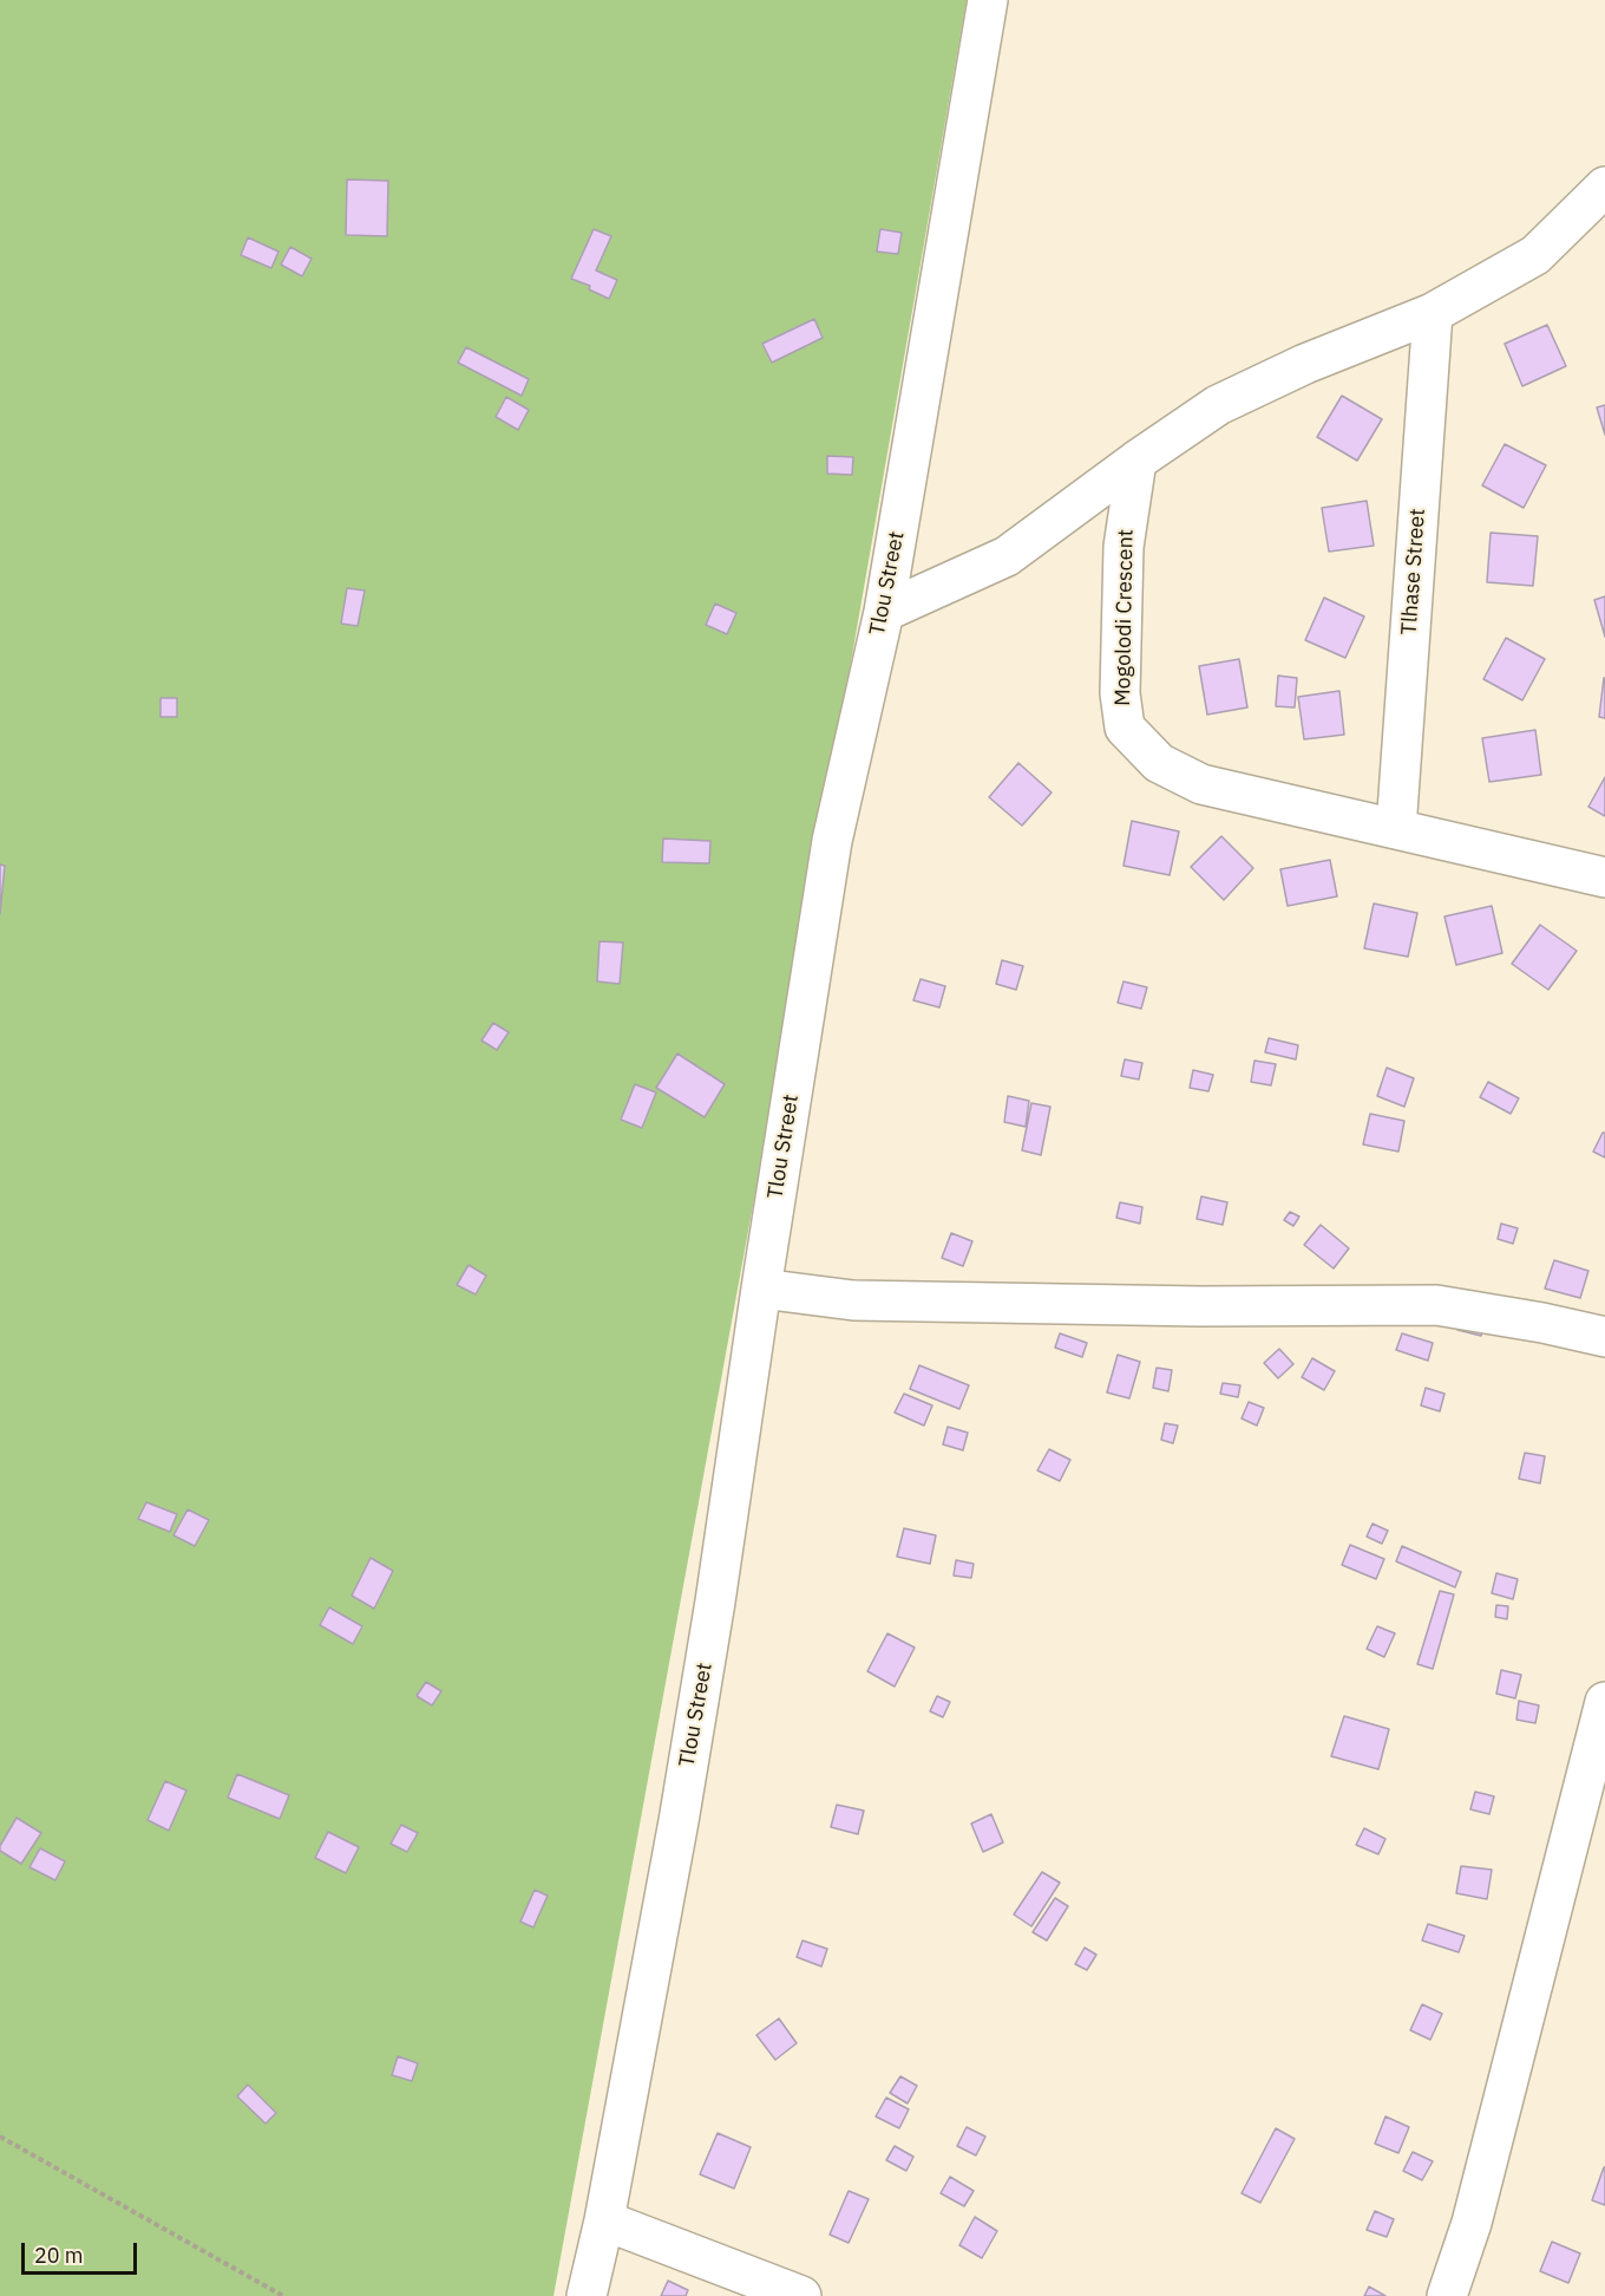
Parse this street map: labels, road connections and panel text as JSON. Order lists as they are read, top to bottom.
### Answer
{
  "streets": {
    "street": ["Tlhase Street", "Tlou Street", "Mogolodi Crescent"]
  },
  "crossings": [
    ["Tlhase Street", "Mogolodi Crescent"]
  ],
  "scale_bar": "20 m"
}
